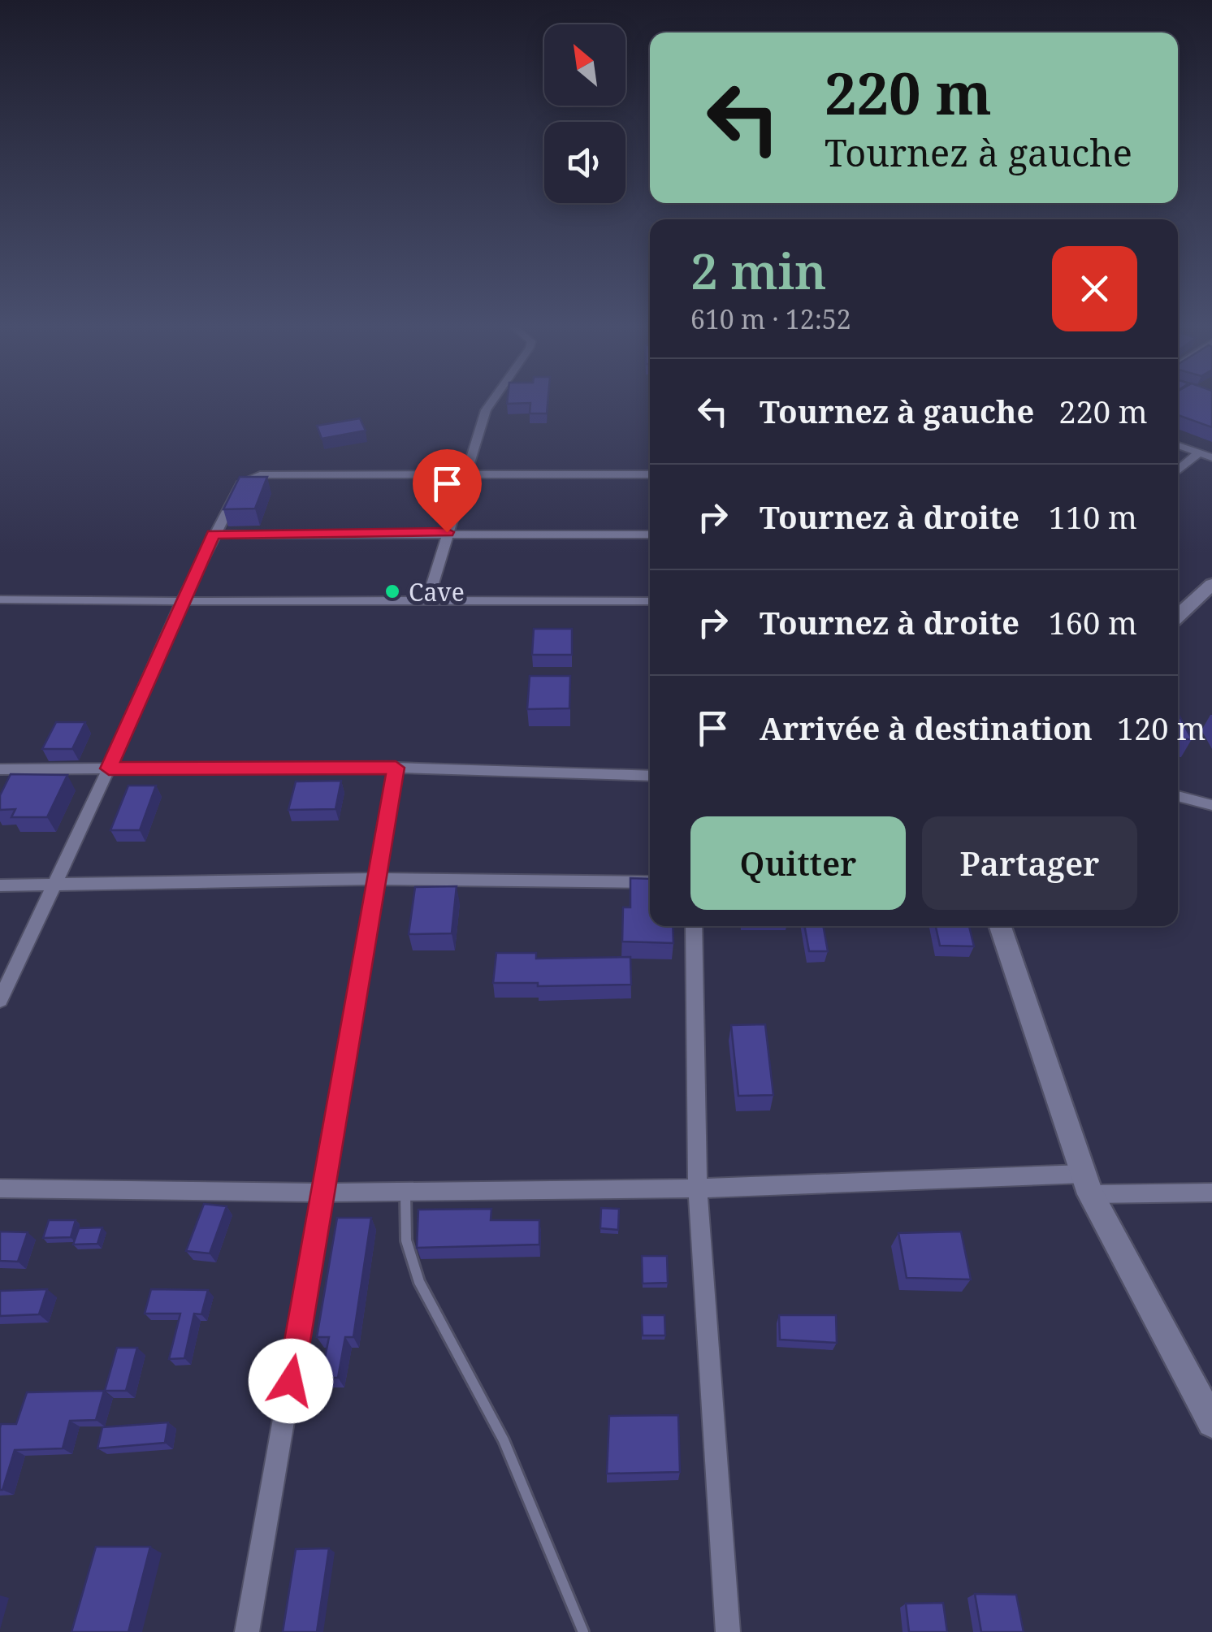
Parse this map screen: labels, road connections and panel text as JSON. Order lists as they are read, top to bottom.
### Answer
{
  "places": ["Cave"],
  "north": "top left",
  "page": {
    "turn": ["220 m", "Tournez à gauche"],
    "heading": ["2 min", "610 m · 12:52"],
    "list": [
      {
        "name": "Tournez à gauche",
        "value": "220 m"
      },
      {
        "name": "Tournez à droite",
        "value": "110 m"
      },
      {
        "name": "Tournez à droite",
        "value": "160 m"
      },
      {
        "name": "Arrivée à destination",
        "value": "120 m"
      }
    ],
    "buttons": ["Quitter", "Partager"]
  }
}
